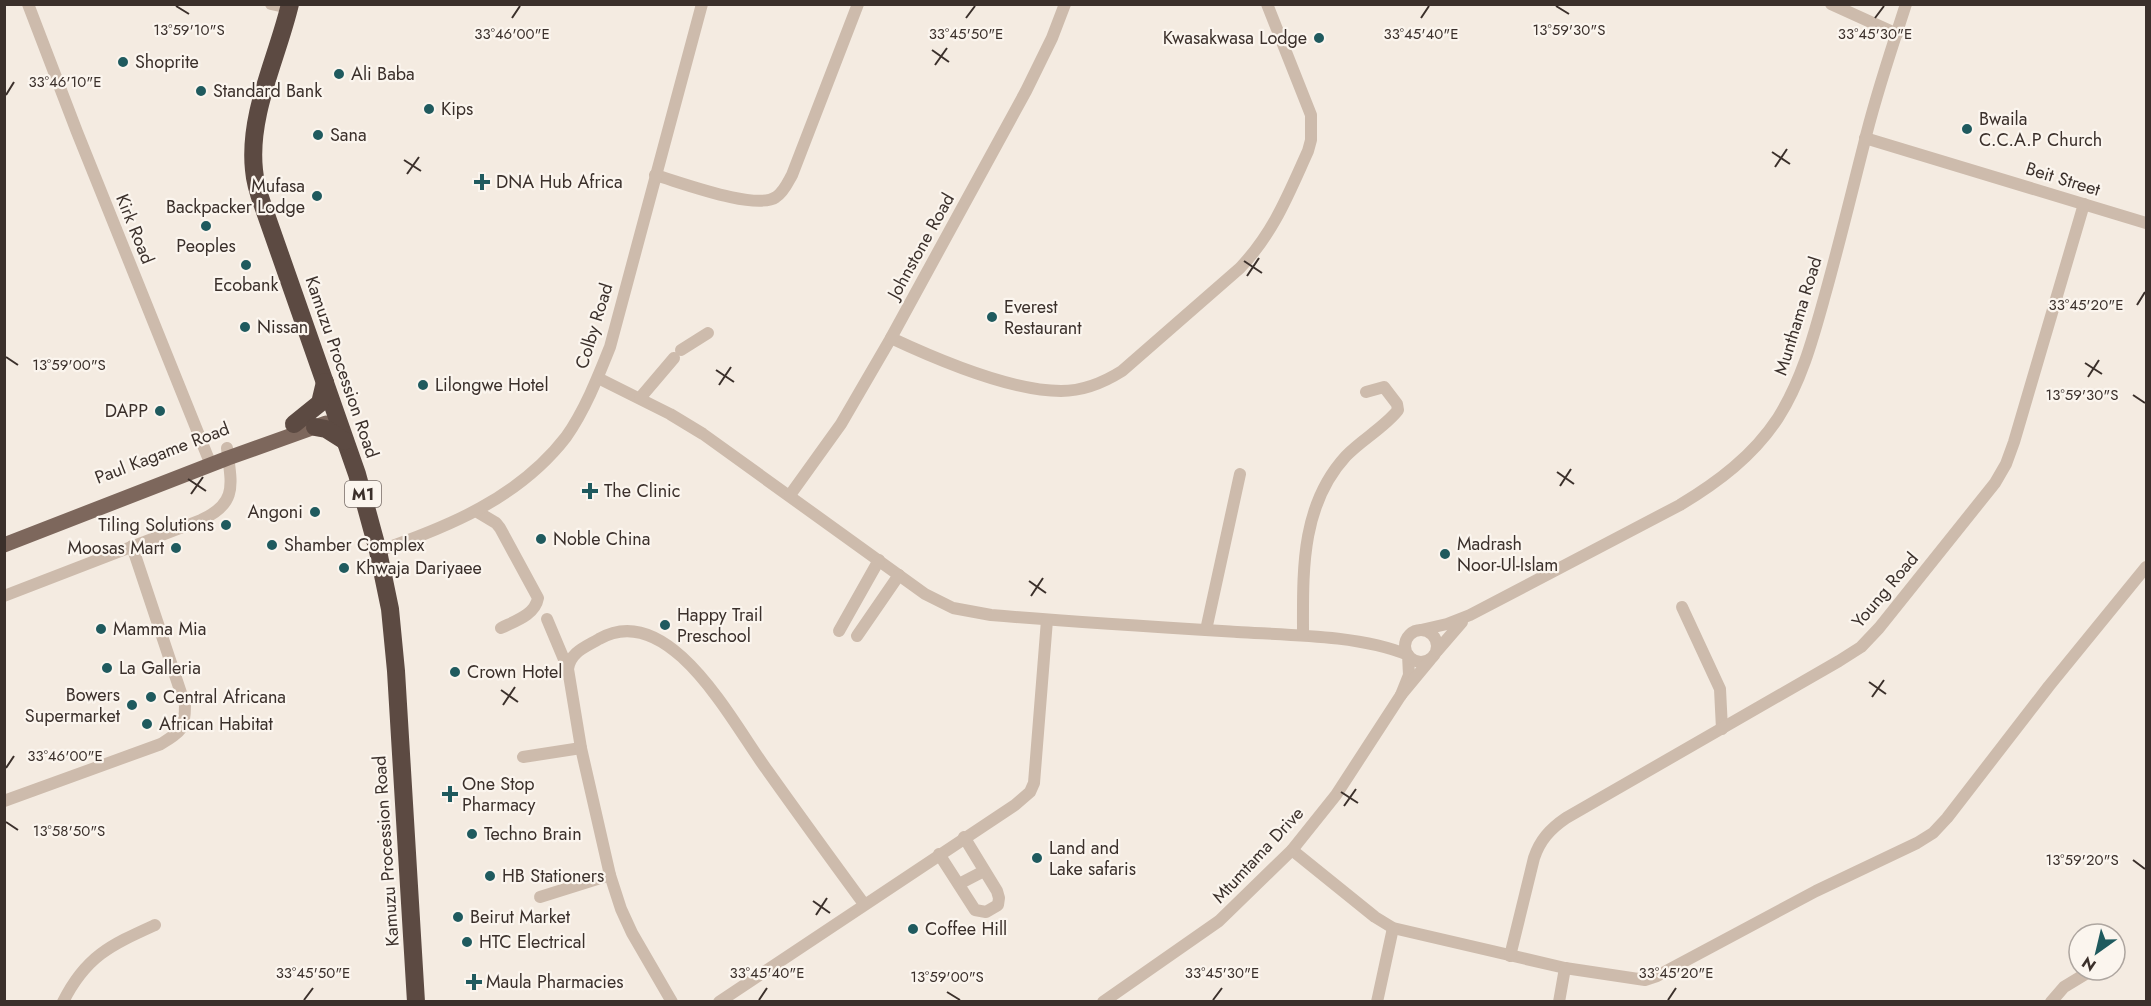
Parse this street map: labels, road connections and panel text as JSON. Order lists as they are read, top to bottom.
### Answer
{
  "streets": {
    "highway": ["Kamuzu Procession Road", "M1"],
    "main road": ["Paul Kagame Road"],
    "street": [
      "Beit Street",
      "Kirk Road",
      "Johnstone Road",
      "Munthama Road",
      "Colby Road",
      "Young Road",
      "Mtumtama Drive"
    ]
  },
  "crossings": [
    ["Beit Street", "Munthama Road"],
    ["Beit Street", "Young Road"],
    ["Kirk Road", "Paul Kagame Road"],
    ["Colby Road", "Kamuzu Procession Road"],
    ["Kamuzu Procession Road", "Paul Kagame Road"]
  ],
  "places": {
    "other": [
      "Kwasakwasa Lodge",
      "Shoprite",
      "Ali Baba",
      "Standard Bank",
      "Kips",
      "Bwaila C.C.A.P Church",
      "Sana",
      "Mufasa Backpacker Lodge",
      "Peoples",
      "Ecobank",
      "Everest Restaurant",
      "Nissan",
      "Lilongwe Hotel",
      "DAPP",
      "Angoni",
      "Tiling Solutions",
      "Noble China",
      "Shamber Complex",
      "Moosas Mart",
      "Madrash Noor-Ul-Islam",
      "Khwaja Dariyaee",
      "Happy Trail Preschool",
      "Mamma Mia",
      "La Galleria",
      "Crown Hotel",
      "Central Africana",
      "Bowers Supermarket",
      "African Habitat",
      "Techno Brain",
      "Land and Lake safaris",
      "HB Stationers",
      "Beirut Market",
      "Coffee Hill",
      "HTC Electrical"
    ],
    "health": [
      "DNA Hub Africa",
      "The Clinic",
      "One Stop Pharmacy",
      "Maula Pharmacies"
    ]
  },
  "north": "bottom left",
  "coordinates": [
    "13°59'10\"S",
    "13°59'30\"S",
    "33°46'00\"E",
    "33°45'50\"E",
    "33°45'40\"E",
    "33°45'30\"E",
    "33°46'10\"E",
    "33°45'20\"E",
    "13°59'00\"S",
    "13°58'50\"S",
    "13°59'20\"S"
  ]
}
